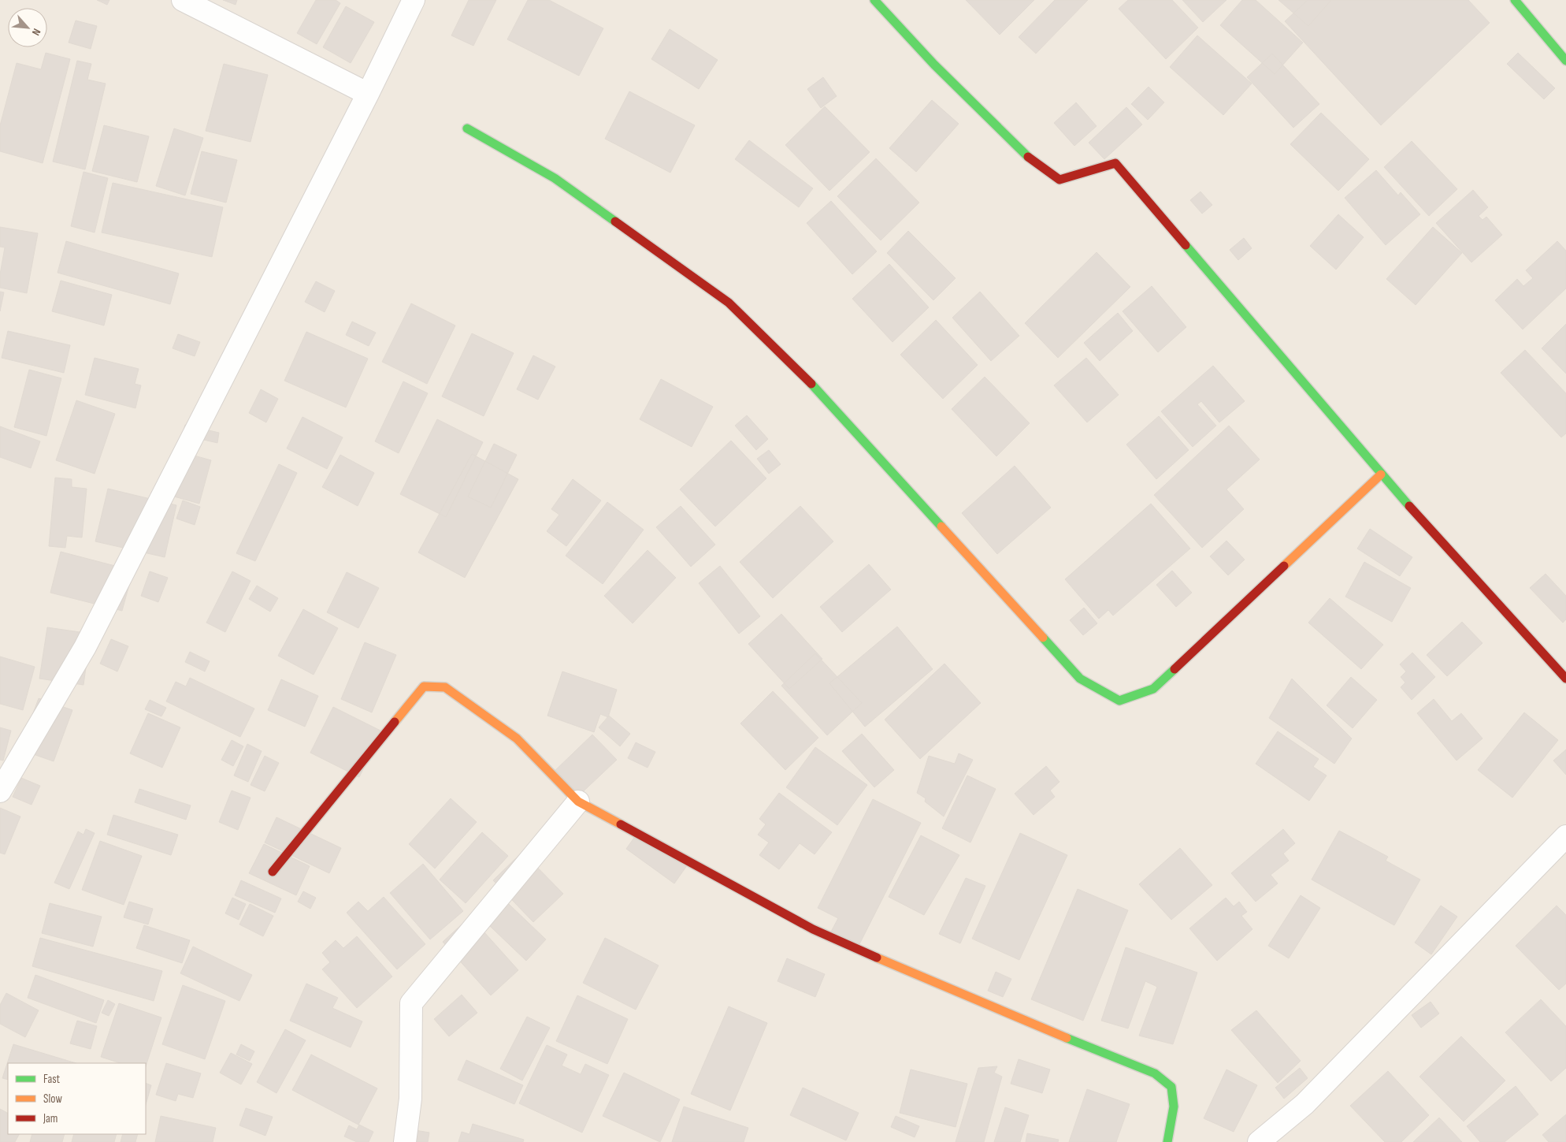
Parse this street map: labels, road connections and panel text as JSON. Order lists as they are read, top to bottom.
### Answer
{
  "legend": ["Fast", "Slow", "Jam"],
  "north": "bottom right"
}
